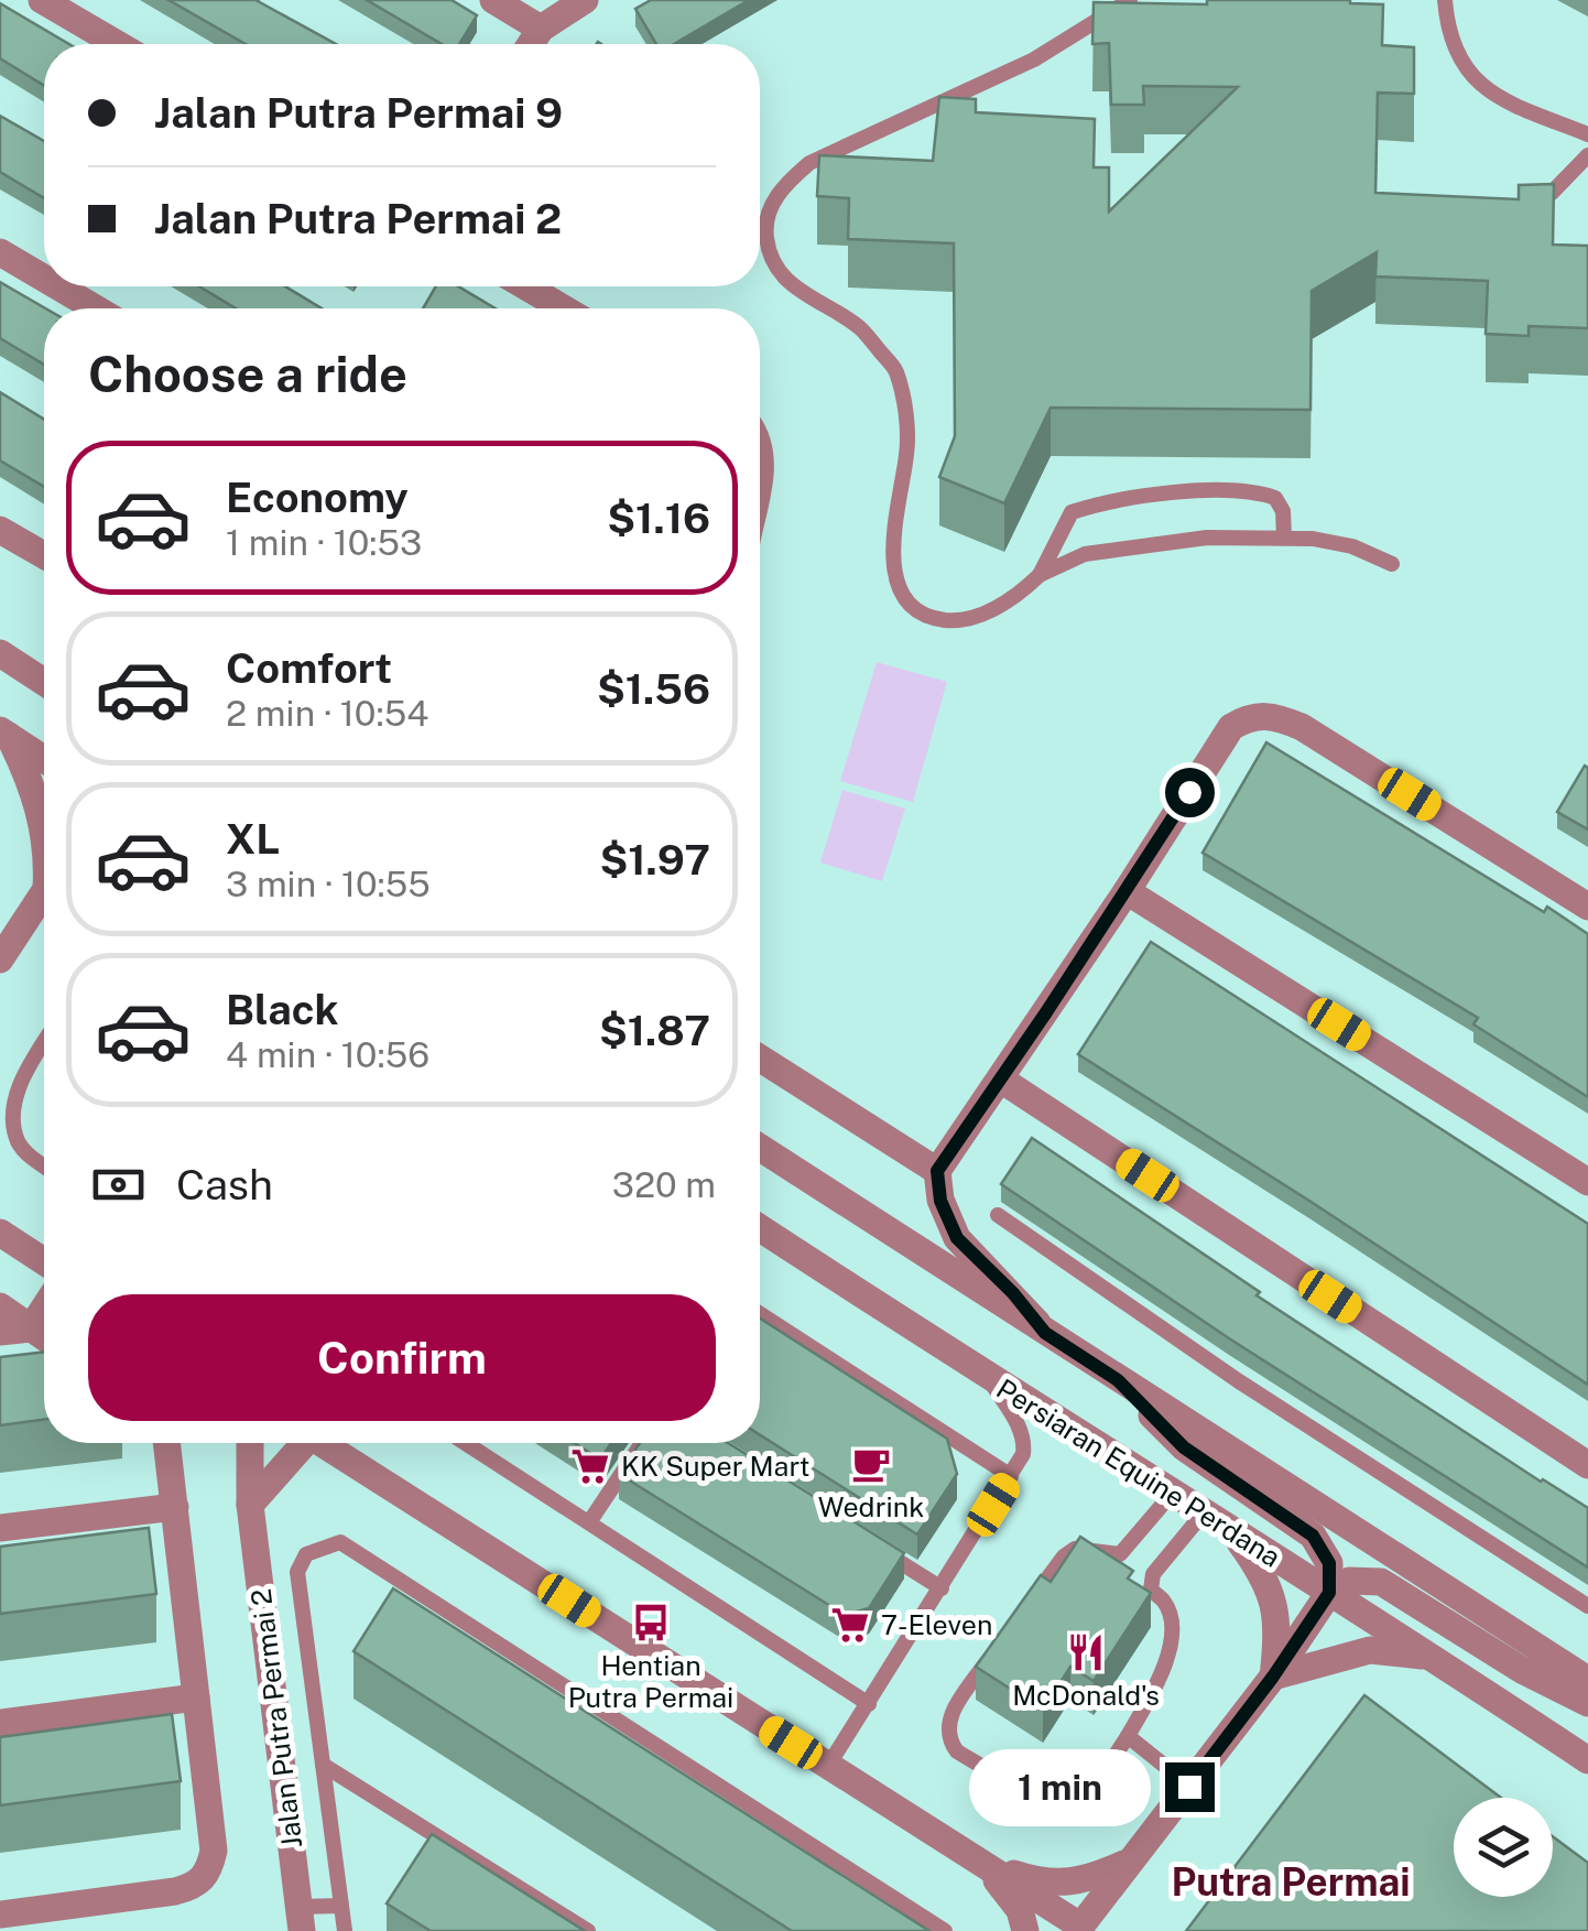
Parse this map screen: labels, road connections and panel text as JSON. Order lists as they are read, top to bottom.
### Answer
{
  "streets": {
    "street": ["Persiaran Equine Perdana", "Jalan Putra Permai 2"]
  },
  "districts": ["Putra Permai"],
  "places": {
    "cafe": ["Wedrink"],
    "supermarket": ["KK Super Mart", "7-Eleven"],
    "bus stop": ["Hentian Putra Permai"],
    "restaurant": ["McDonald's"]
  },
  "page": {
    "banner": ["Jalan Putra Permai 9", "Jalan Putra Permai 2"],
    "heading": "Choose a ride",
    "list": [
      {
        "name": "Economy",
        "note": "1 min · 10:53",
        "value": "$1.16"
      },
      {
        "name": "Comfort",
        "note": "2 min · 10:54",
        "value": "$1.56"
      },
      {
        "name": "XL",
        "note": "3 min · 10:55",
        "value": "$1.97"
      },
      {
        "name": "Black",
        "note": "4 min · 10:56",
        "value": "$1.87"
      }
    ],
    "pay": ["Cash", "320 m"],
    "buttons": "Confirm",
    "bubble": "1 min"
  }
}
